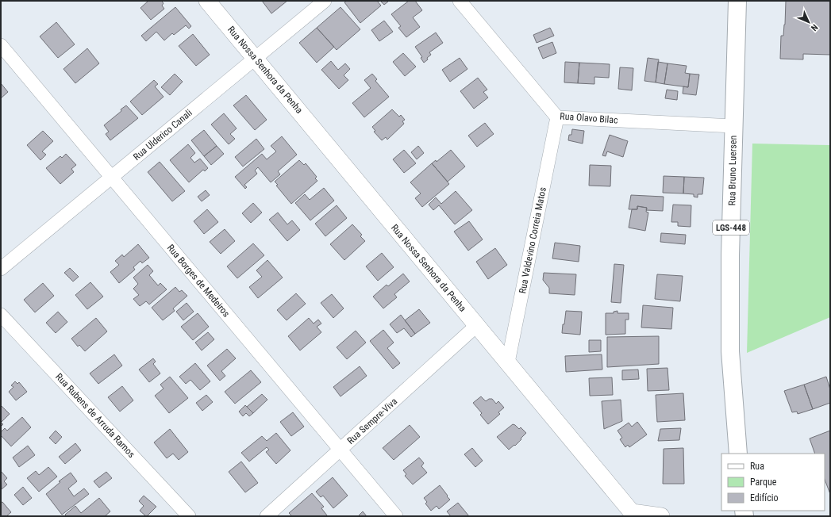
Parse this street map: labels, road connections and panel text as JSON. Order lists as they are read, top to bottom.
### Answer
{
  "streets": {
    "main road": ["Rua Bruno Luersen", "LGS-448"],
    "street": [
      "Rua Nossa Senhora da Penha",
      "Rua Olavo Bilac",
      "Rua Ulderico Canali",
      "Rua Valdevino Correia Matos",
      "Rua Borges de Medeiros",
      "Rua Rubens de Arruda Ramos",
      "Rua Sempre-Viva"
    ]
  },
  "crossings": [
    ["Rua Nossa Senhora da Penha", "Rua Ulderico Canali"],
    ["Rua Nossa Senhora da Penha", "Rua Valdevino Correia Matos"],
    ["Rua Nossa Senhora da Penha", "Rua Sempre-Viva"],
    ["Rua Olavo Bilac", "Rua Bruno Luersen"],
    ["Rua Olavo Bilac", "Rua Valdevino Correia Matos"],
    ["Rua Ulderico Canali", "Rua Borges de Medeiros"],
    ["Rua Borges de Medeiros", "Rua Sempre-Viva"]
  ],
  "legend": ["Rua", "Parque", "Edifício"],
  "north": "bottom right"
}
